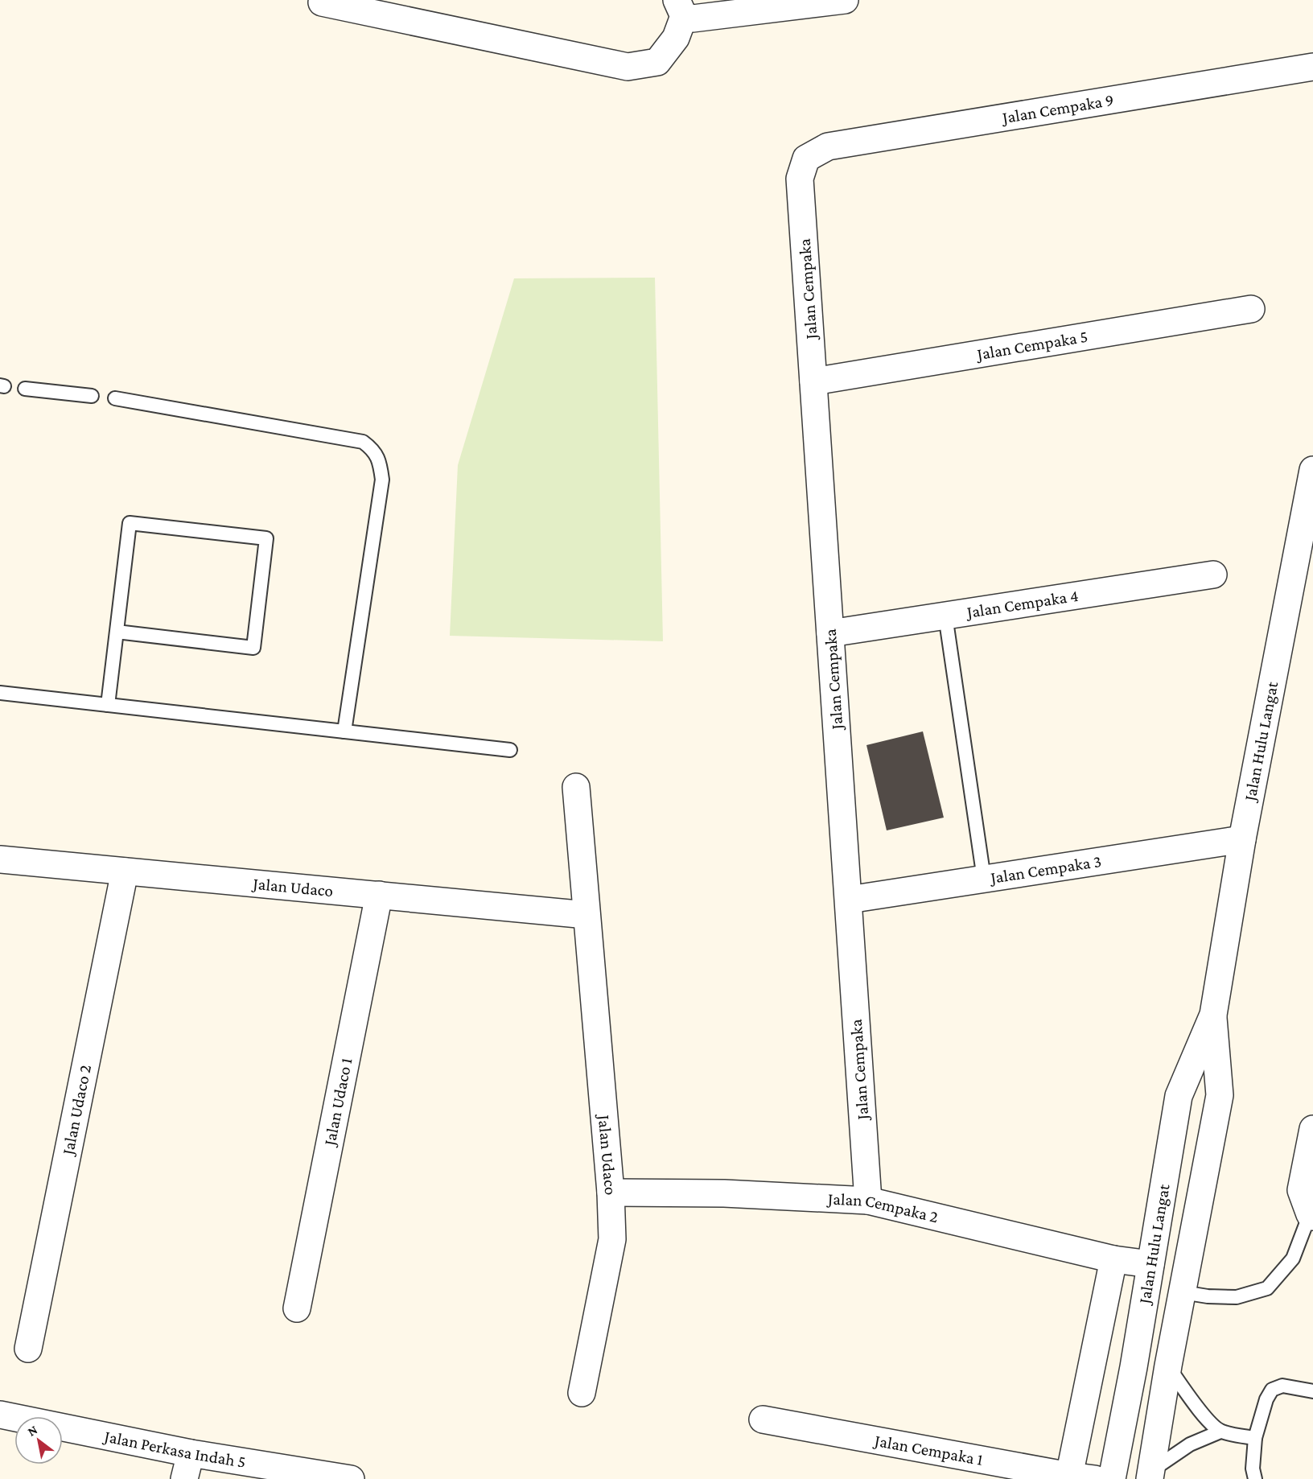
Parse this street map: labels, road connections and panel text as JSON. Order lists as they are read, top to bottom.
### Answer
{
  "streets": {
    "street": [
      "Jalan Cempaka 9",
      "Jalan Cempaka",
      "Jalan Cempaka 5",
      "Jalan Cempaka 4",
      "Jalan Hulu Langat",
      "Jalan Cempaka 3",
      "Jalan Udaco",
      "Jalan Udaco 1",
      "Jalan Udaco 2",
      "Jalan Cempaka 2",
      "Jalan Perkasa Indah 5",
      "Jalan Cempaka 1"
    ]
  },
  "crossings": [
    ["Jalan Cempaka 9", "Jalan Cempaka"],
    ["Jalan Cempaka", "Jalan Cempaka 5"],
    ["Jalan Cempaka", "Jalan Cempaka 4"],
    ["Jalan Cempaka", "Jalan Cempaka 3"],
    ["Jalan Cempaka", "Jalan Cempaka 2"],
    ["Jalan Hulu Langat", "Jalan Cempaka 3"],
    ["Jalan Hulu Langat", "Jalan Cempaka 2"],
    ["Jalan Udaco", "Jalan Udaco 1"],
    ["Jalan Udaco", "Jalan Udaco 2"],
    ["Jalan Udaco", "Jalan Cempaka 2"]
  ],
  "north": "top left"
}
